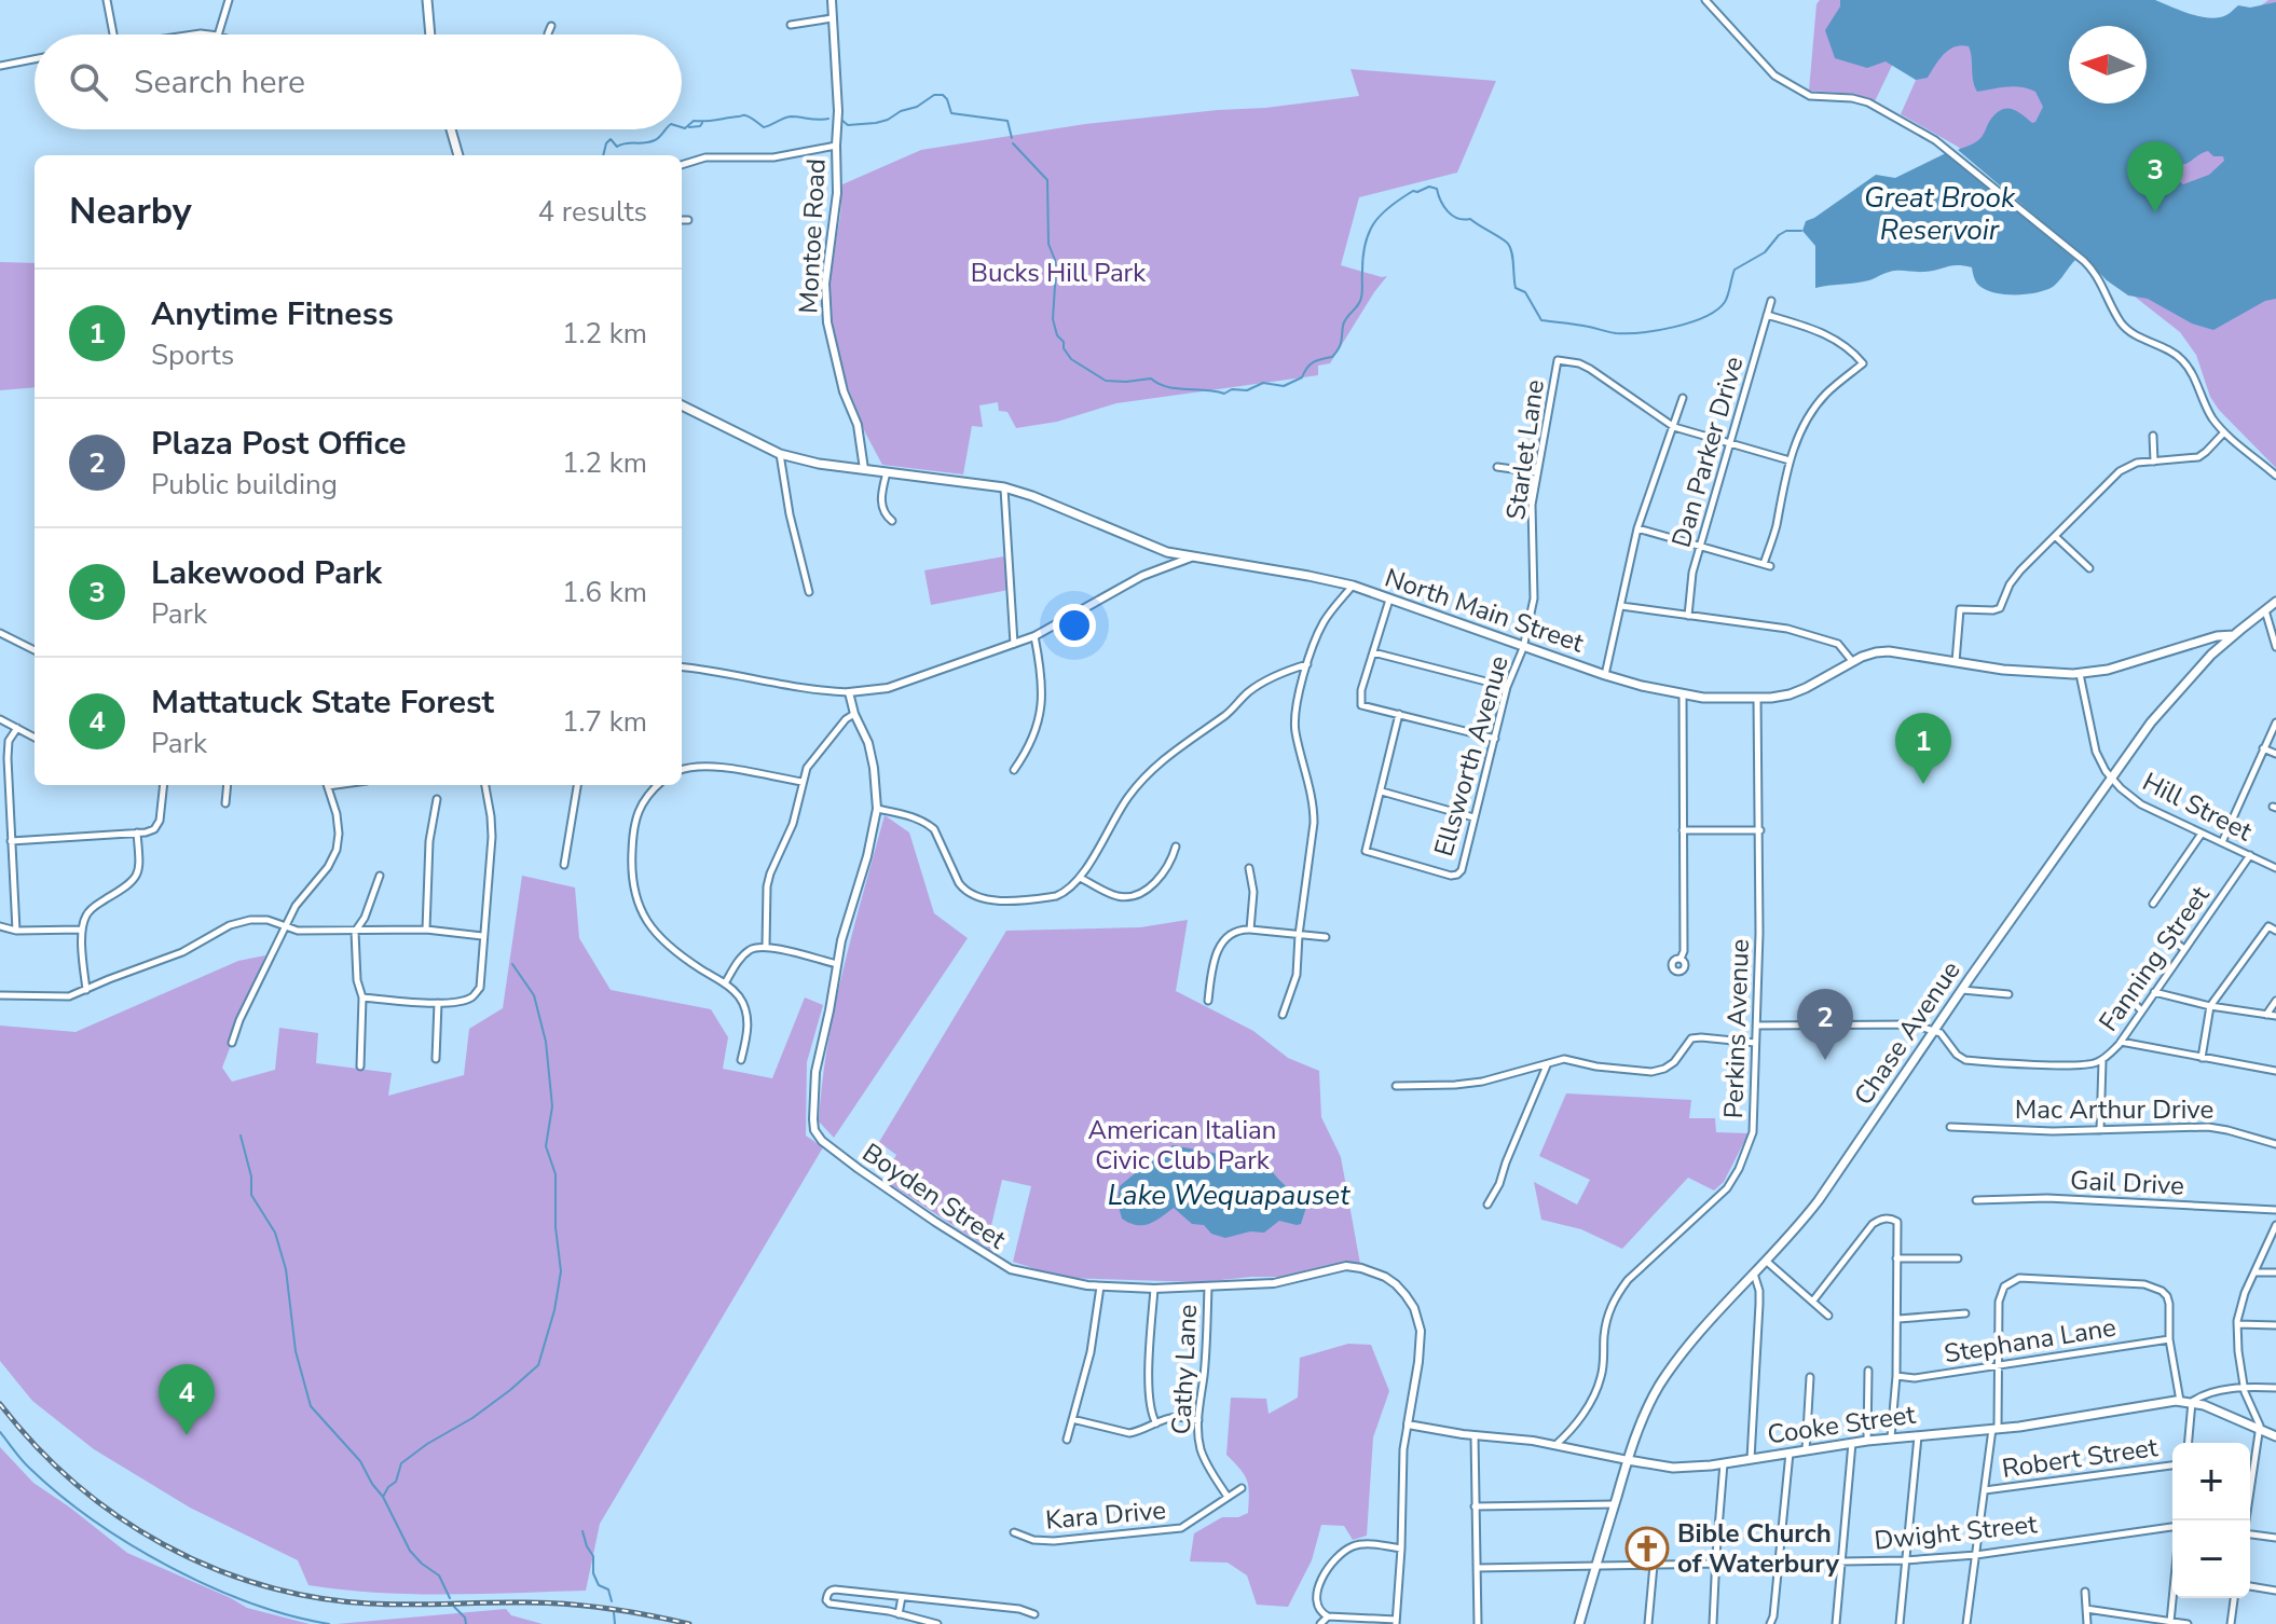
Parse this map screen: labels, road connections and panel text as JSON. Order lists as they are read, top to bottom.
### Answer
{
  "streets": {
    "main road": ["North Main Street", "Chase Avenue", "Cooke Street"],
    "street": [
      "Montoe Road",
      "Starlet Lane",
      "Dan Parker Drive",
      "Ellsworth Avenue",
      "Hill Street",
      "Fanning Street",
      "Perkins Avenue",
      "Mac Arthur Drive",
      "Gail Drive",
      "Boyden Street",
      "Stephana Lane",
      "Cathy Lane",
      "Robert Street",
      "Kara Drive",
      "Dwight Street"
    ]
  },
  "crossings": [
    ["Montoe Road", "North Main Street"],
    ["Starlet Lane", "North Main Street"],
    ["Starlet Lane", "Ellsworth Avenue"],
    ["North Main Street", "Ellsworth Avenue"],
    ["North Main Street", "Hill Street"],
    ["North Main Street", "Perkins Avenue"],
    ["North Main Street", "Chase Avenue"],
    ["Hill Street", "Fanning Street"],
    ["Hill Street", "Chase Avenue"],
    ["Fanning Street", "Chase Avenue"],
    ["Perkins Avenue", "Cooke Street"],
    ["Chase Avenue", "Cooke Street"],
    ["Chase Avenue", "Dwight Street"],
    ["Boyden Street", "Cathy Lane"],
    ["Boyden Street", "Cooke Street"],
    ["Cathy Lane", "Kara Drive"]
  ],
  "water": ["Great Brook Reservoir", "Lake Wequapauset"],
  "parks": ["Bucks Hill Park", "American Italian Civic Club Park"],
  "places": {
    "church": ["Bible Church of Waterbury"]
  },
  "north": "left",
  "page": {
    "search": "Search here",
    "pins": [
      "3",
      "1",
      "2",
      "4"
    ],
    "heading": ["Nearby", "4 results"],
    "list": [
      {
        "mark": "1",
        "name": "Anytime Fitness",
        "note": "Sports",
        "value": "1.2 km"
      },
      {
        "mark": "2",
        "name": "Plaza Post Office",
        "note": "Public building",
        "value": "1.2 km"
      },
      {
        "mark": "3",
        "name": "Lakewood Park",
        "note": "Park",
        "value": "1.6 km"
      },
      {
        "mark": "4",
        "name": "Mattatuck State Forest",
        "note": "Park",
        "value": "1.7 km"
      }
    ],
    "map_buttons": ["+", "−"]
  }
}
